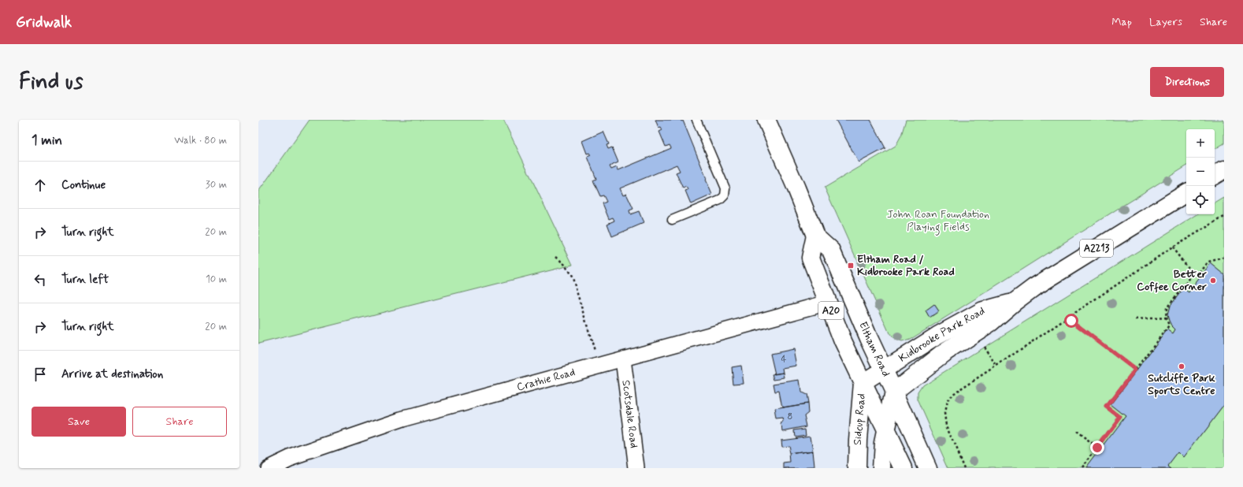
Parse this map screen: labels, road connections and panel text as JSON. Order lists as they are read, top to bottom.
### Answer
{
  "streets": {
    "highway": [
      "A2213",
      "A20",
      "Kidbrooke Park Road",
      "Eltham Road",
      "Sidcup Road"
    ],
    "street": ["Crathie Road", "Scotsdale Road"]
  },
  "crossings": [
    ["Kidbrooke Park Road", "Eltham Road"],
    ["Kidbrooke Park Road", "Sidcup Road"],
    ["Eltham Road", "Crathie Road"],
    ["Eltham Road", "Sidcup Road"],
    ["Crathie Road", "Scotsdale Road"]
  ],
  "parks": ["John Roan Foundation Playing Fields"],
  "places": {
    "transit": ["Eltham Road / Kidbrooke Park Road"],
    "other": ["Better Coffee Corner", "Sutcliffe Park Sports Centre"]
  },
  "house_numbers": ["4", "8"],
  "page": {
    "header": "Gridwalk",
    "nav": ["Map", "Layers", "Share"],
    "buttons": [
      "Directions",
      ["Save", "Share"]
    ],
    "title": "Find us",
    "heading": ["1 min", "Walk · 80 m"],
    "map_buttons": ["+", "−"],
    "list": [
      ["Continue", "30 m"],
      ["Turn right", "20 m"],
      ["Turn left", "10 m"],
      ["Turn right", "20 m"],
      "Arrive at destination"
    ]
  }
}
